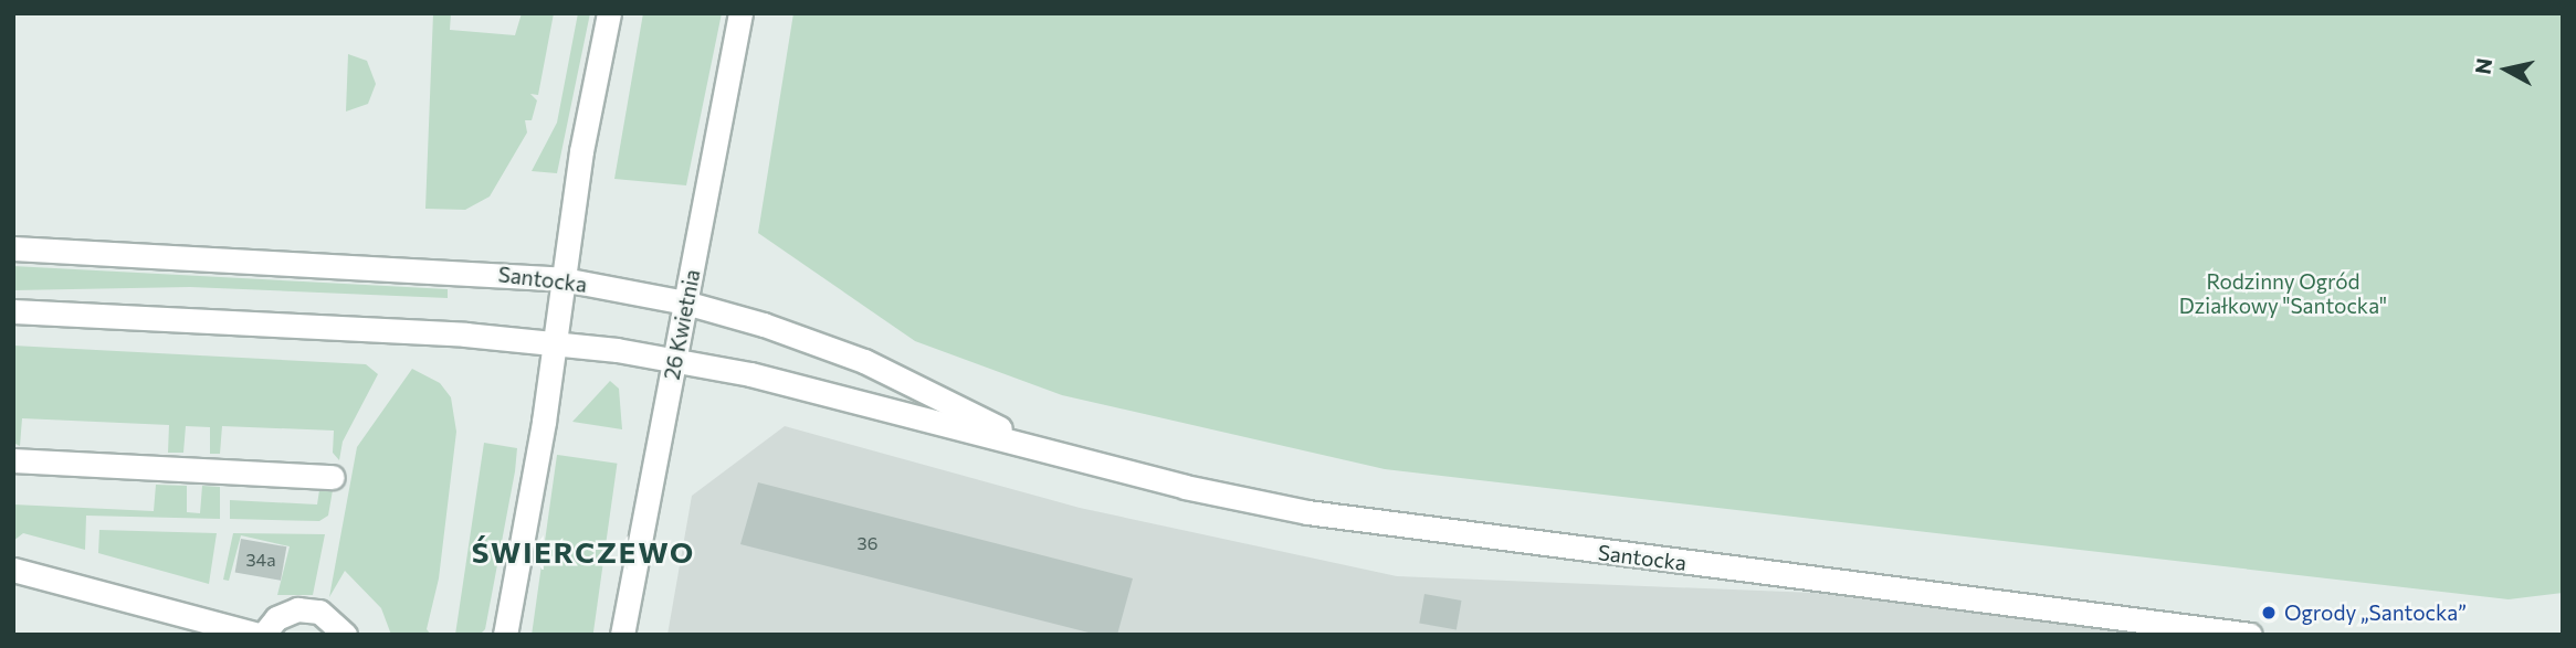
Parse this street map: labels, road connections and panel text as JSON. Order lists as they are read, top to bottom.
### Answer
{
  "streets": {
    "street": ["Santocka", "26 Kwietnia"]
  },
  "crossings": [
    ["Santocka", "26 Kwietnia"]
  ],
  "districts": ["ŚWIERCZEWO"],
  "parks": ["Rodzinny Ogród Działkowy \"Santocka\""],
  "places": ["Ogrody „Santocka”"],
  "house_numbers": ["36", "34a"],
  "north": "left"
}
